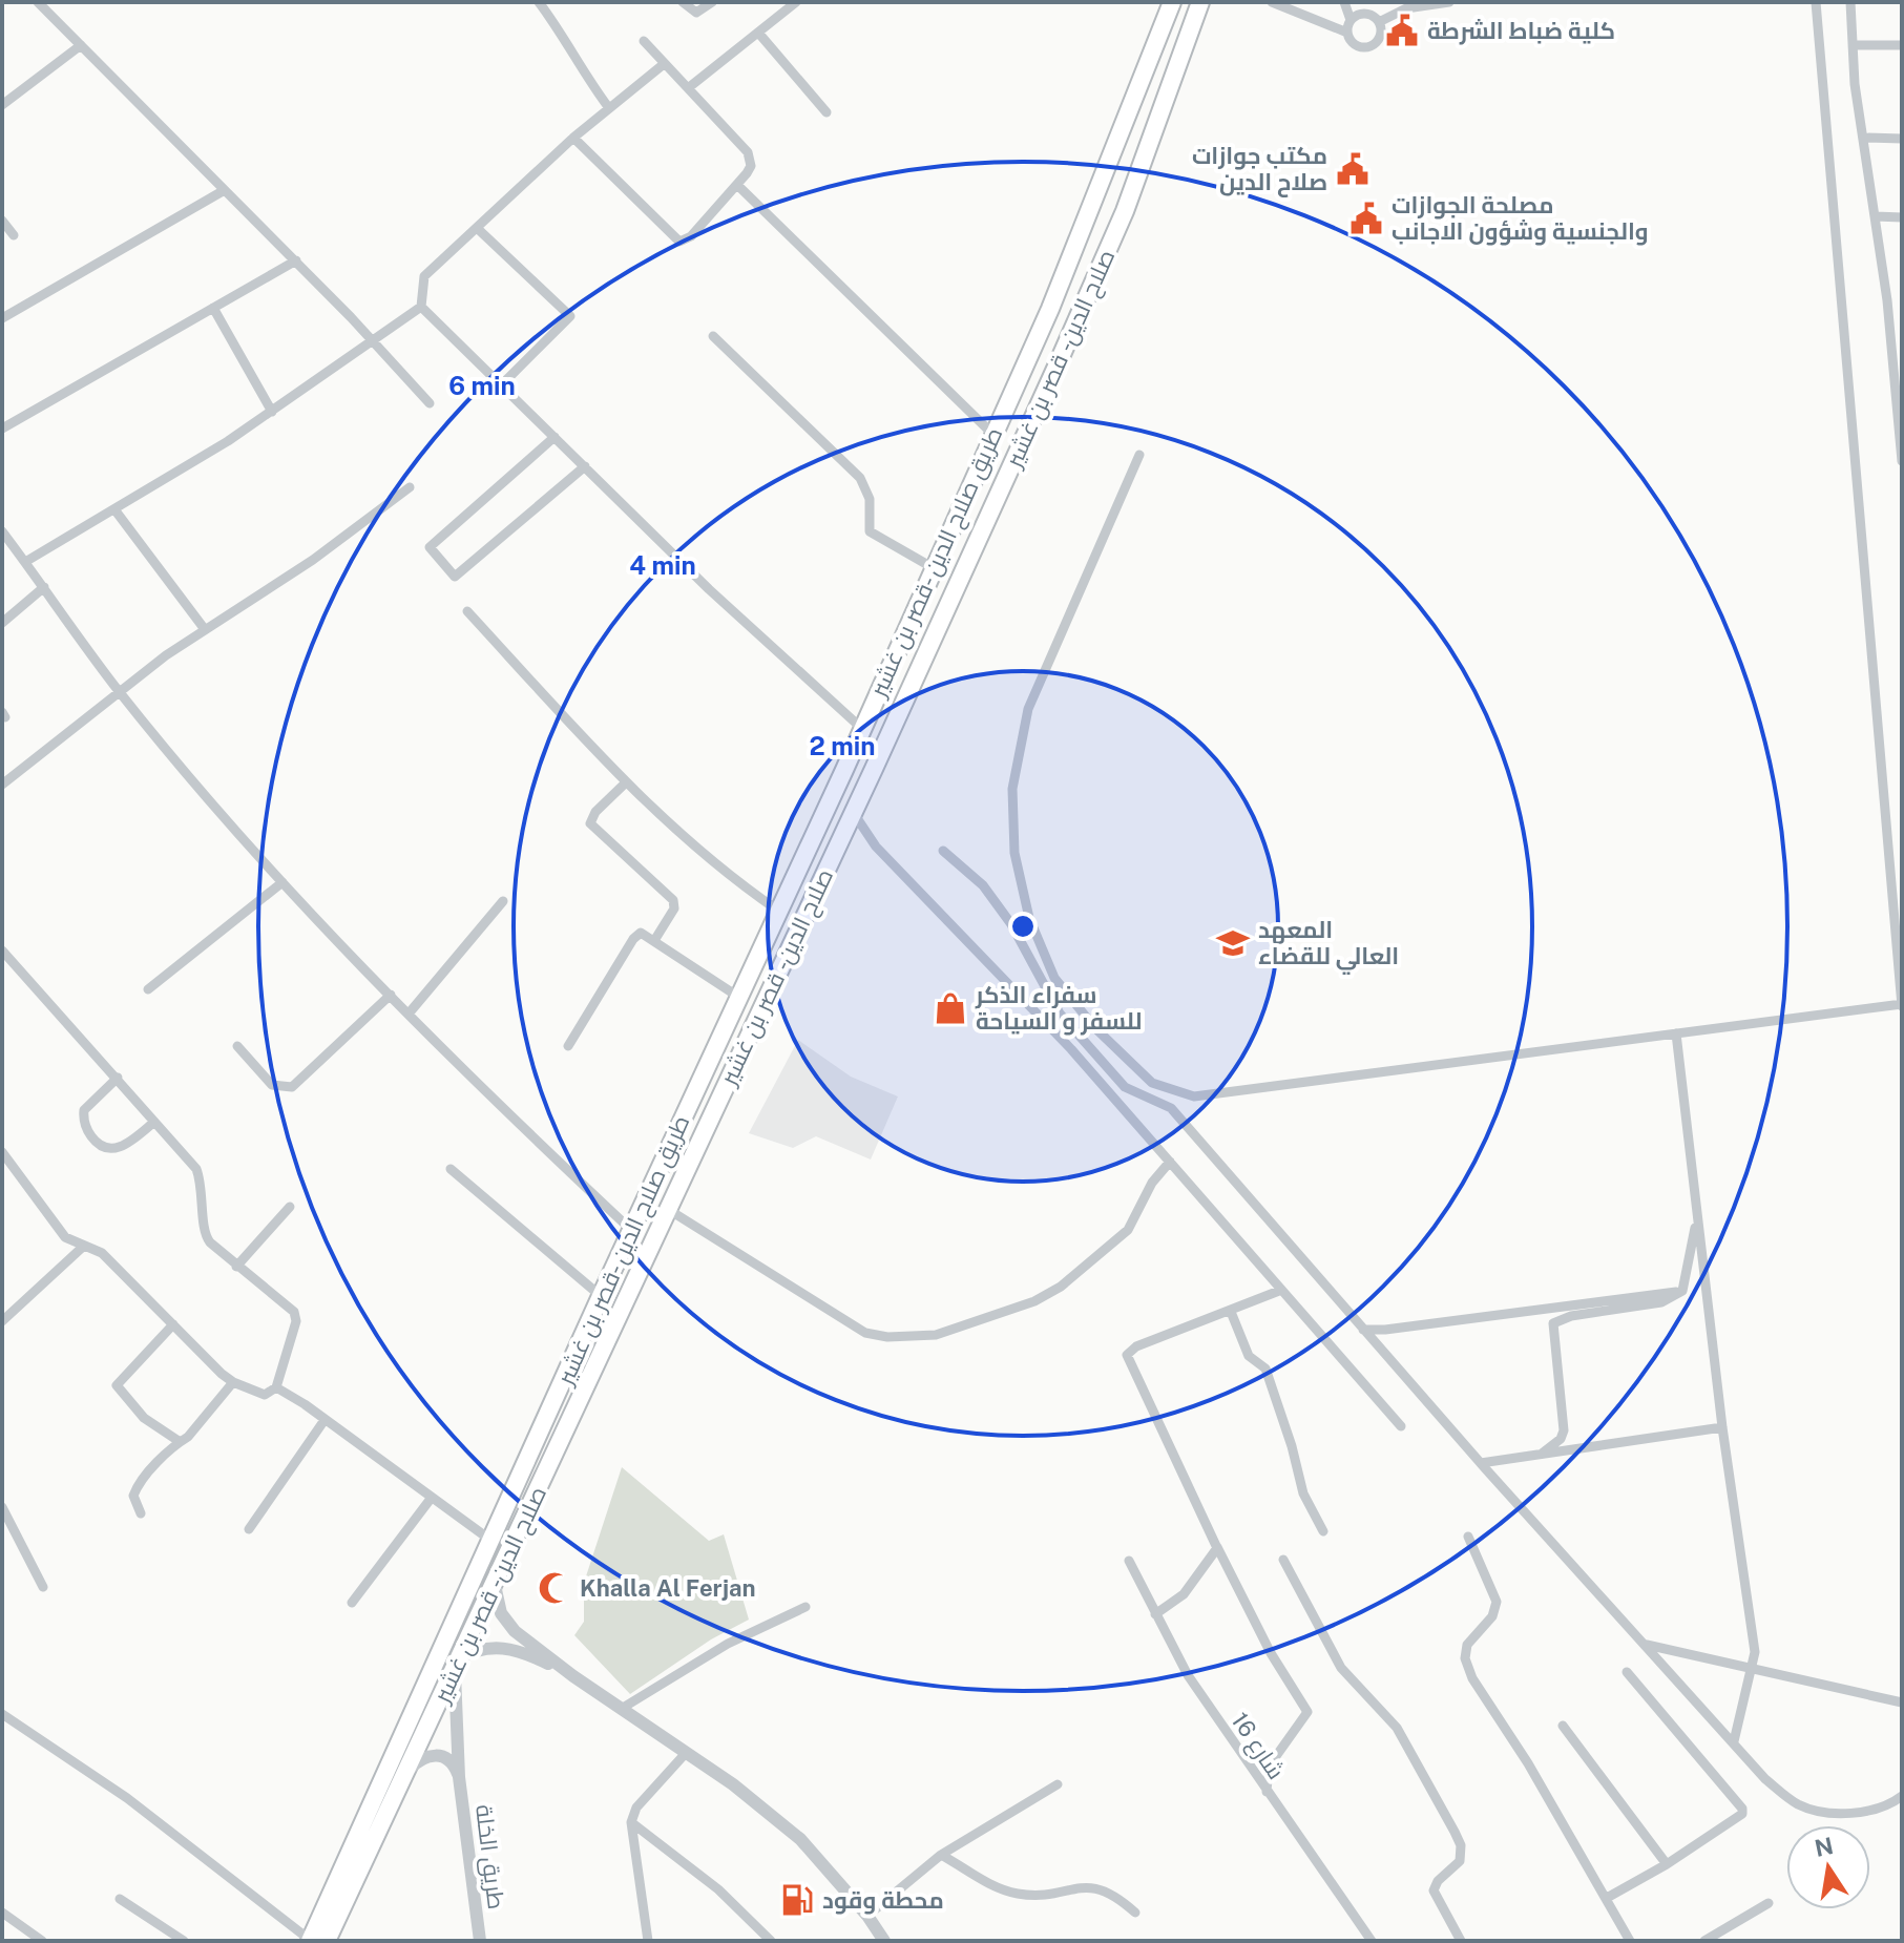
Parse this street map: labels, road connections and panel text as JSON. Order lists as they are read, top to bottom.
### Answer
{
  "streets": {
    "highway": ["صلاح الدين - قصر بن غشير", "طريق صلاح الدين -قصر بن غشير"],
    "street": ["شارع 16", "طريق الخلة"]
  },
  "crossings": [
    ["صلاح الدين - قصر بن غشير", "طريق صلاح الدين -قصر بن غشير"],
    ["صلاح الدين - قصر بن غشير", "طريق الخلة"]
  ],
  "places": {
    "public building": ["كلية ضباط الشرطة", "مكتب جوازات صلاح الدين", "مصلحة الجوازات والجنسية وشؤون الاجانب"],
    "school or university": ["المعهد العالي للقضاء"],
    "shop": ["سفراء الذكر للسفر و السياحة"],
    "mosque": ["Khalla Al Ferjan"],
    "fuel station": ["محطة وقود"]
  },
  "north": "top",
  "rings": ["6 min", "4 min", "2 min"]
}
